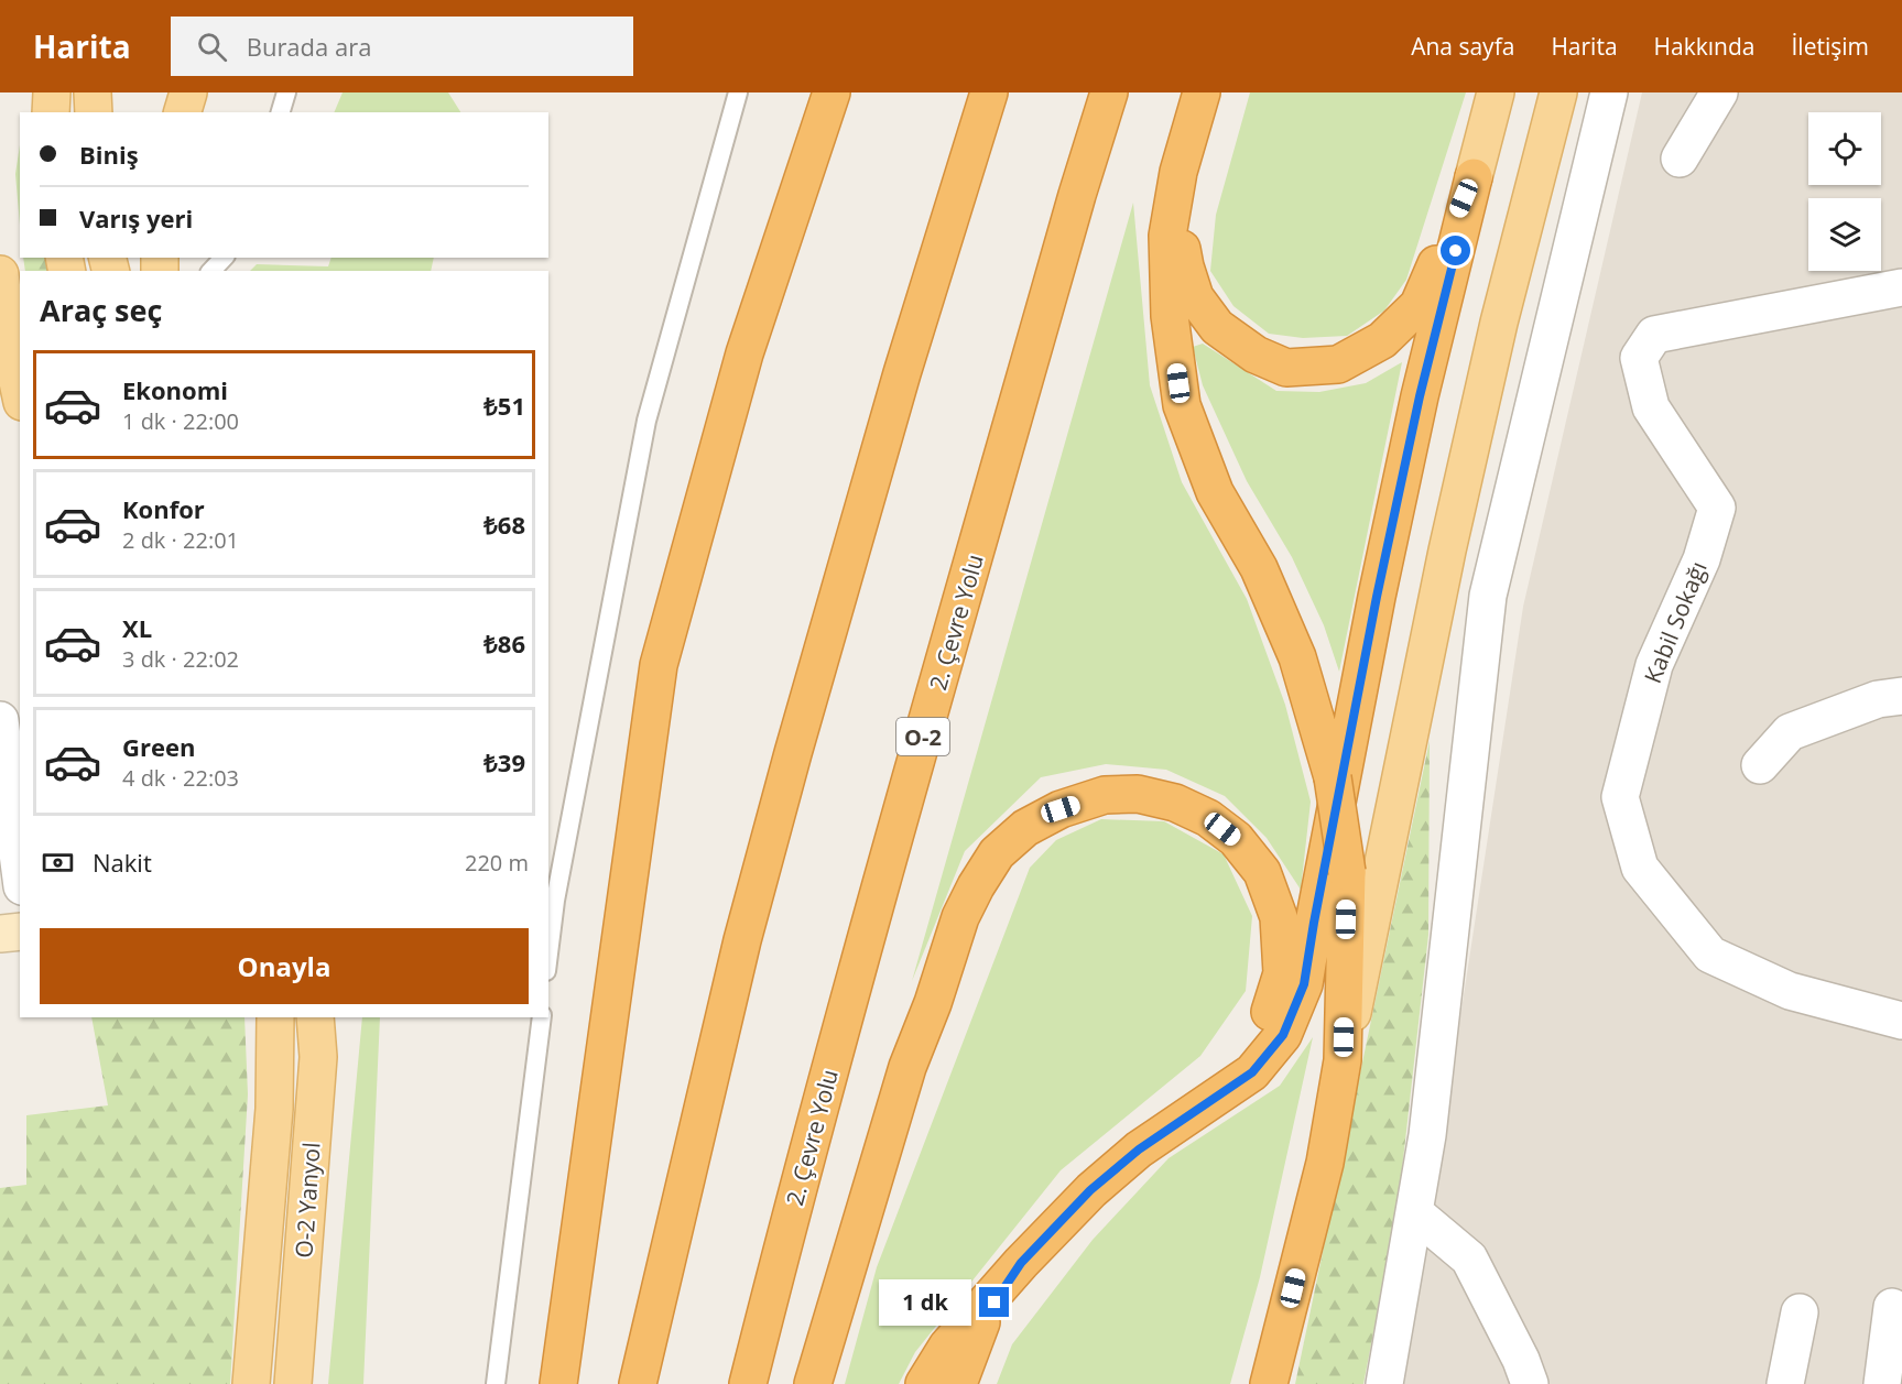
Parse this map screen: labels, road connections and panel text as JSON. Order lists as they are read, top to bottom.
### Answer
{
  "streets": {
    "highway": ["2. Çevre Yolu", "O-2"],
    "main road": ["O-2 Yanyol"],
    "street": ["Kabil Sokağı"]
  },
  "page": {
    "header": "Harita",
    "search": "Burada ara",
    "nav": [
      "Ana sayfa",
      "Harita",
      "Hakkında",
      "İletişim"
    ],
    "banner": ["Biniş", "Varış yeri"],
    "heading": "Araç seç",
    "list": [
      {
        "name": "Ekonomi",
        "note": "1 dk · 22:00",
        "value": "₺51"
      },
      {
        "name": "Konfor",
        "note": "2 dk · 22:01",
        "value": "₺68"
      },
      {
        "name": "XL",
        "note": "3 dk · 22:02",
        "value": "₺86"
      },
      {
        "name": "Green",
        "note": "4 dk · 22:03",
        "value": "₺39"
      }
    ],
    "pay": ["Nakit", "220 m"],
    "buttons": "Onayla",
    "bubble": "1 dk"
  }
}
